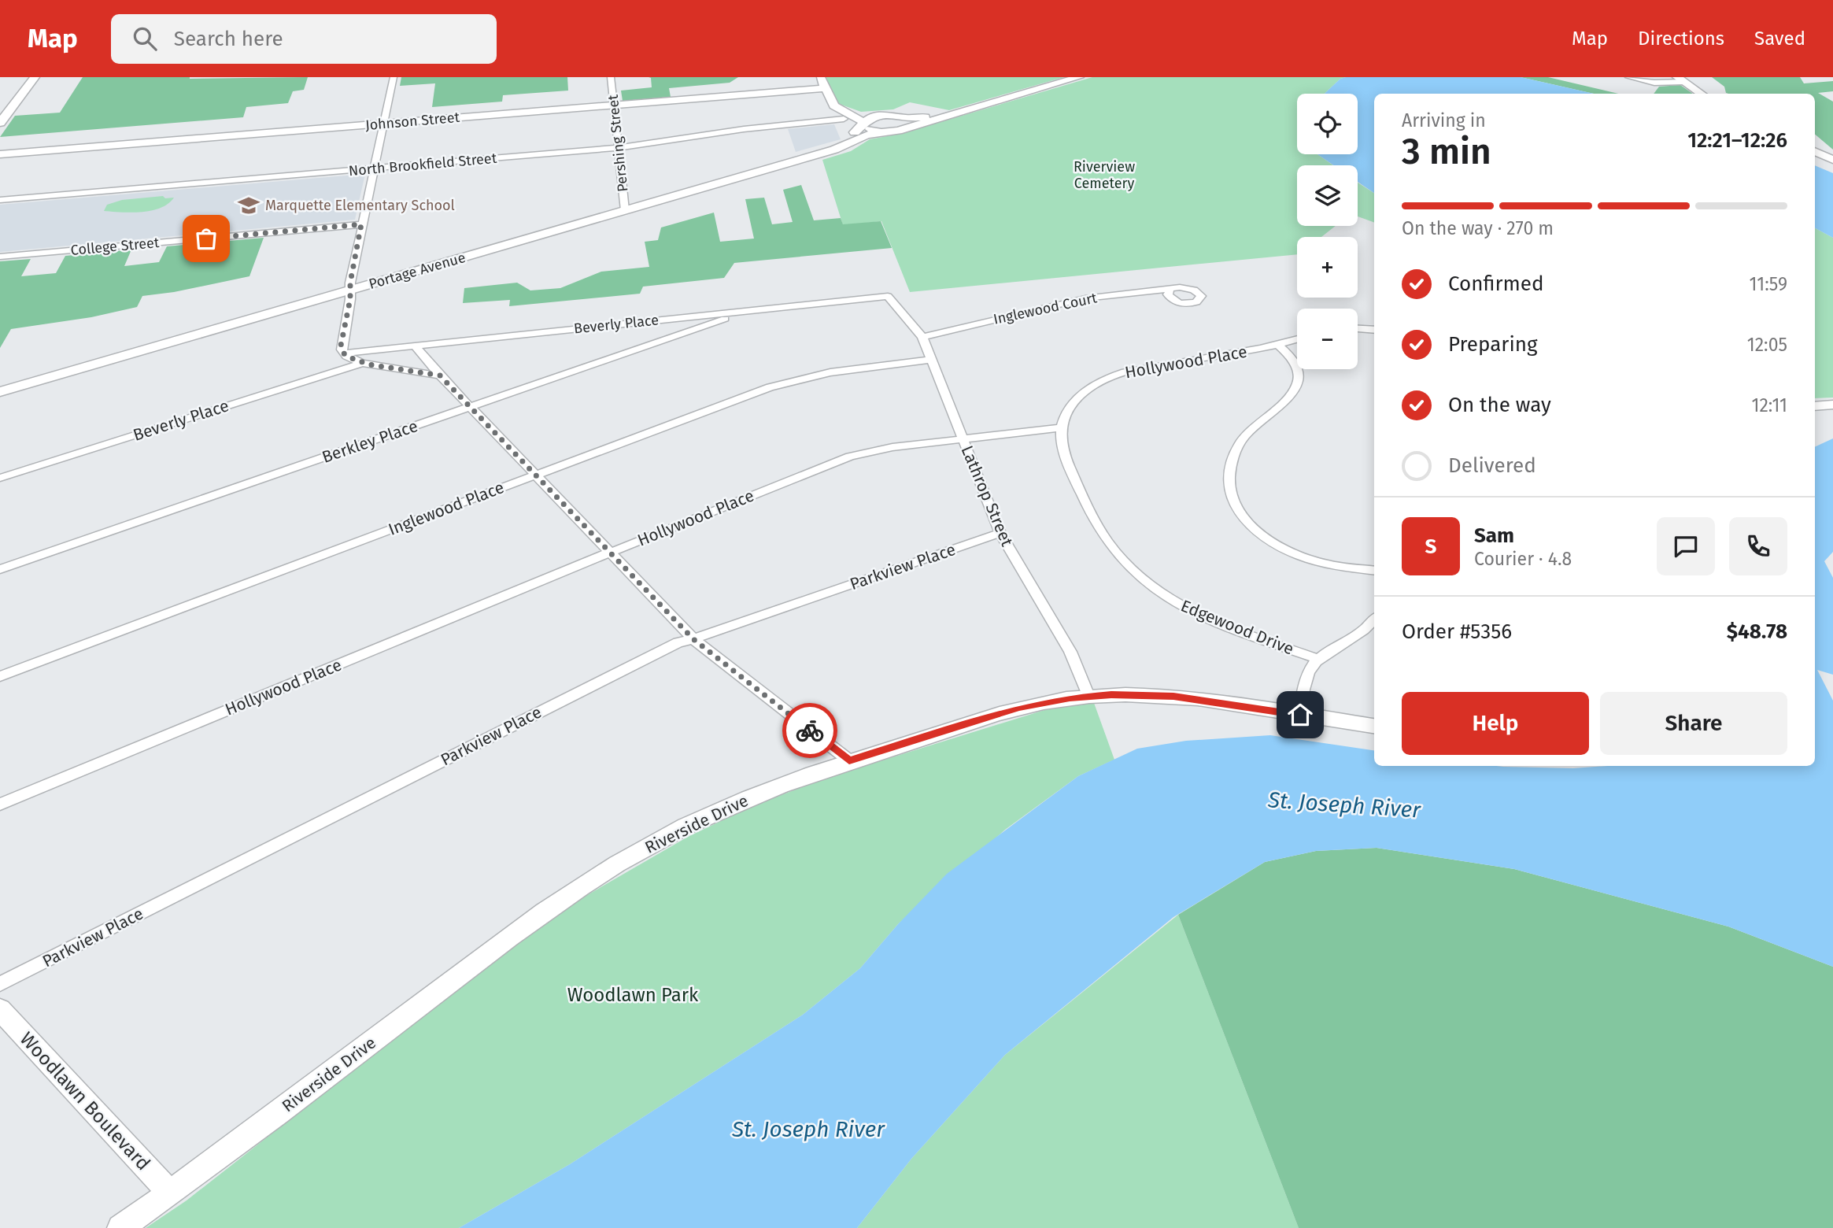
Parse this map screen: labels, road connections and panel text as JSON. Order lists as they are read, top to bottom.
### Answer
{
  "streets": {
    "street": [
      "Johnson Street",
      "Pershing Street",
      "North Brookfield Street",
      "College Street",
      "Portage Avenue",
      "Inglewood Court",
      "Beverly Place",
      "Hollywood Place",
      "Berkley Place",
      "Lathrop Street",
      "Inglewood Place",
      "Parkview Place",
      "Edgewood Drive",
      "Riverside Drive",
      "Woodlawn Boulevard"
    ]
  },
  "crossings": [
    ["Johnson Street", "Pershing Street"],
    ["Pershing Street", "North Brookfield Street"],
    ["Pershing Street", "Portage Avenue"],
    ["Inglewood Court", "Lathrop Street"],
    ["Beverly Place", "Berkley Place"],
    ["Beverly Place", "Lathrop Street"],
    ["Hollywood Place", "Lathrop Street"],
    ["Hollywood Place", "Edgewood Drive"],
    ["Lathrop Street", "Inglewood Place"],
    ["Lathrop Street", "Parkview Place"],
    ["Lathrop Street", "Riverside Drive"],
    ["Riverside Drive", "Woodlawn Boulevard"]
  ],
  "water": ["St. Joseph River"],
  "parks": ["Riverview Cemetery", "Woodlawn Park"],
  "places": {
    "school or university": ["Marquette Elementary School"]
  },
  "page": {
    "header": "Map",
    "search": "Search here",
    "nav": ["Map", "Directions", "Saved"],
    "map_buttons": ["+", "−"],
    "heading": ["3 min", "Arriving in", "12:21–12:26"],
    "panel": [
      "Sam",
      "Courier · 4.8",
      "Order #5356",
      "$48.78"
    ],
    "bar": "On the way · 270 m",
    "list": [
      ["Confirmed", "11:59"],
      ["Preparing", "12:05"],
      ["On the way", "12:11"],
      "Delivered"
    ],
    "round": "S",
    "buttons": ["Help", "Share"]
  }
}
